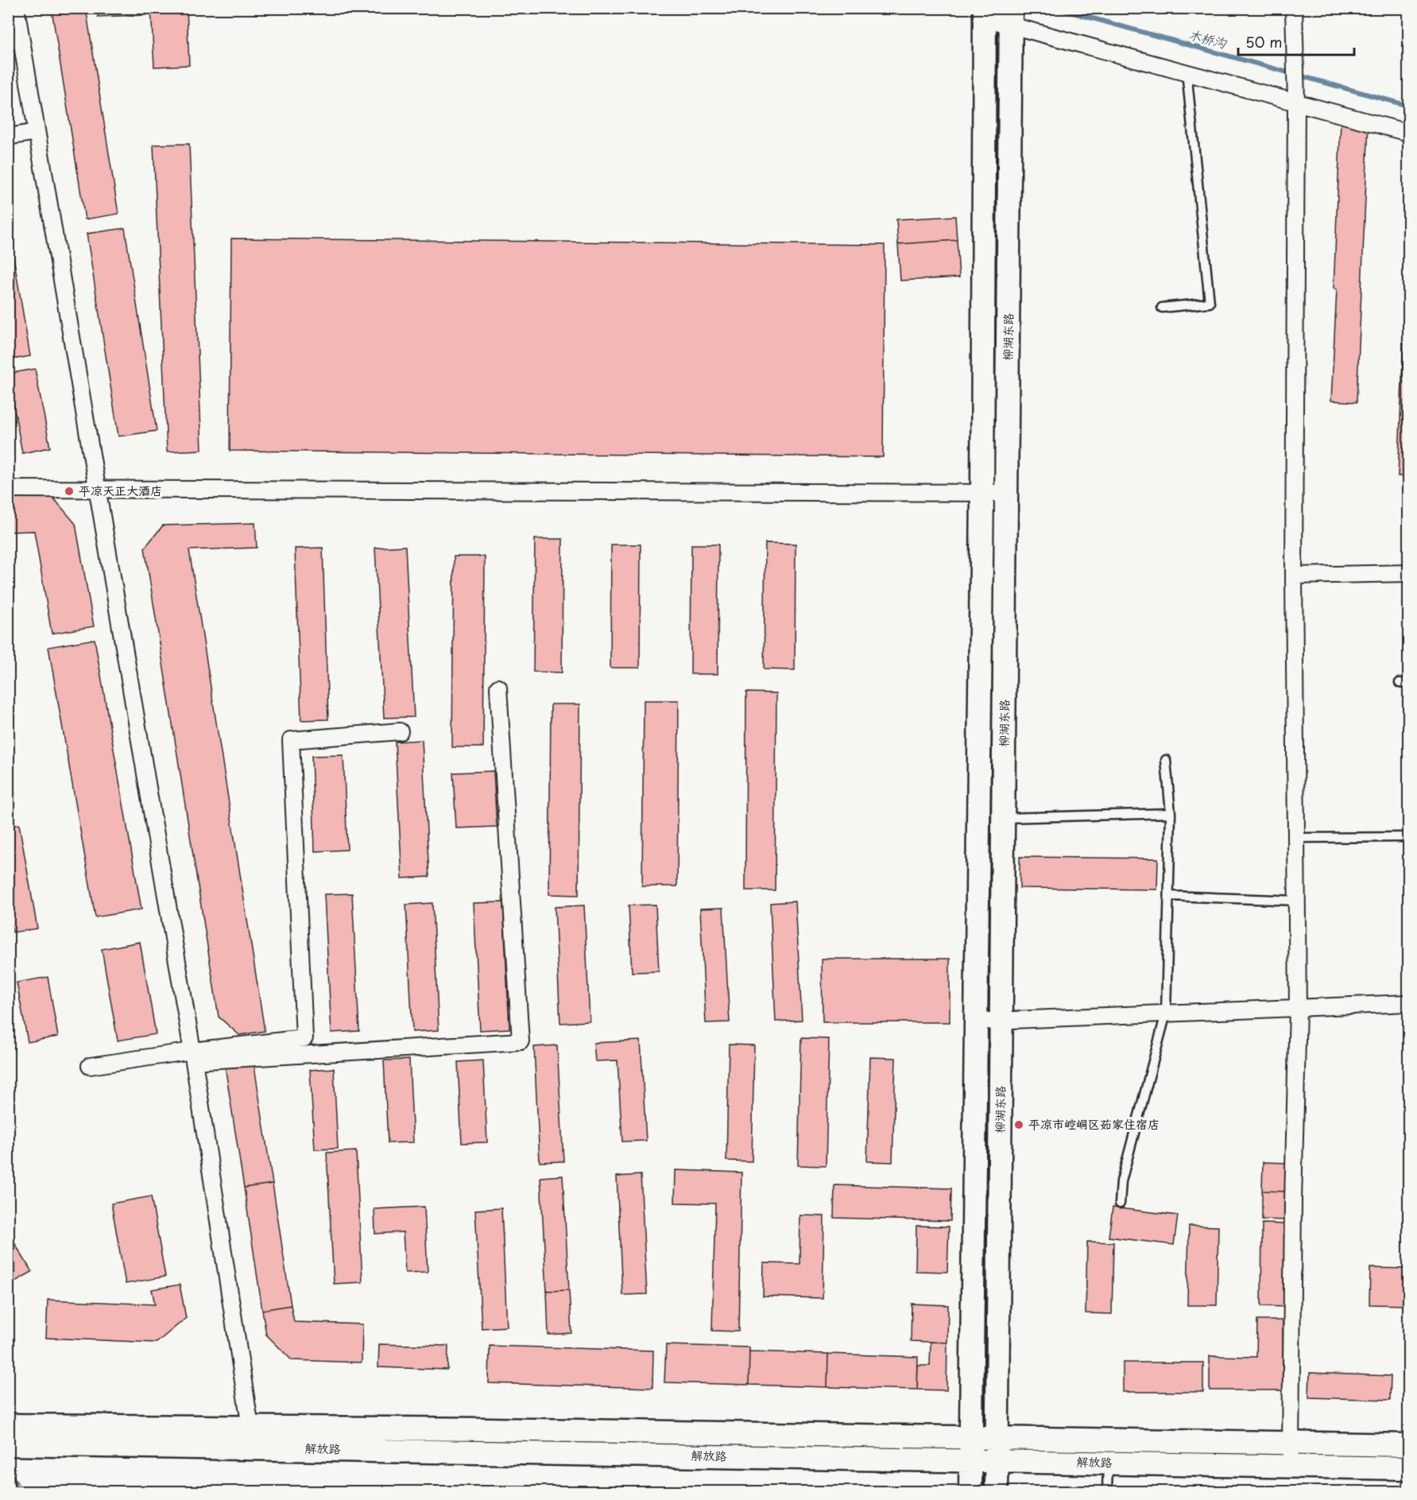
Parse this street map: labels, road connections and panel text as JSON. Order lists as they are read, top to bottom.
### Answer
{
  "streets": {
    "main road": ["柳湖东路", "解放路"]
  },
  "crossings": [
    ["柳湖东路", "解放路"]
  ],
  "water": ["木桥沟"],
  "places": ["平凉天正大酒店", "平凉市崆峒区茹家住宿店"],
  "scale_bar": "50 m"
}
